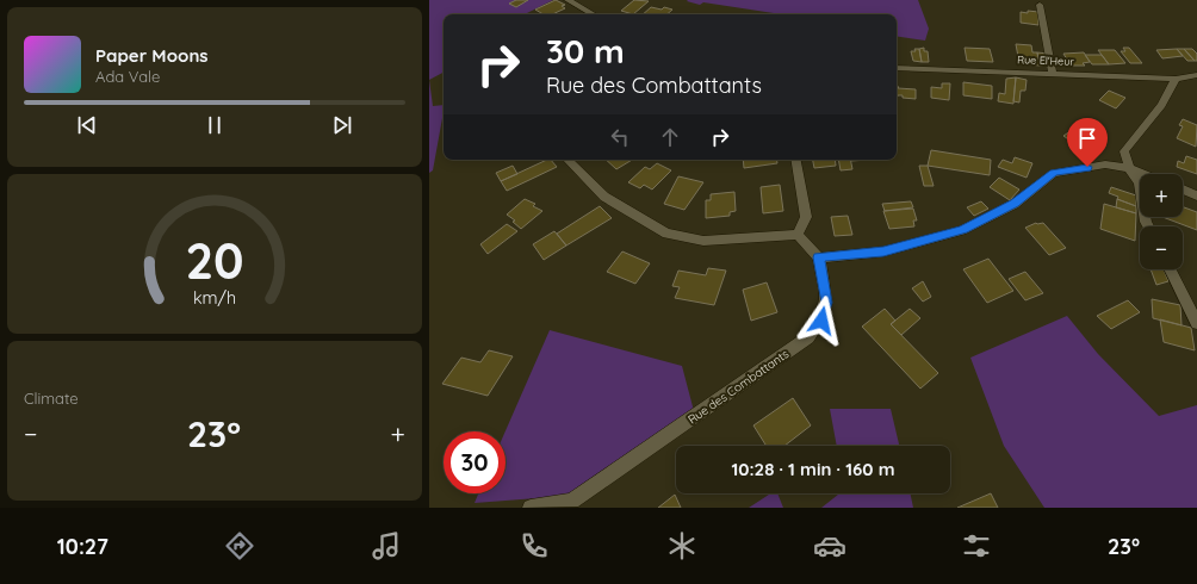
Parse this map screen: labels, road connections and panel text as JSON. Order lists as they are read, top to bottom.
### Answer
{
  "streets": {
    "street": ["Rue El'Heur", "Rue des Combattants"]
  },
  "page": {
    "turn": ["30 m", "Rue des Combattants"],
    "song": ["Paper Moons", "Ada Vale"],
    "map_buttons": ["+", "−"],
    "tile": "Climate",
    "heat": ["−", "23°", "+"],
    "limit": "30",
    "trip": "10:28 · 1 min · 160 m",
    "tabs": ["10:27", "23°"],
    "gauge": ["20", "km/h"]
  }
}
